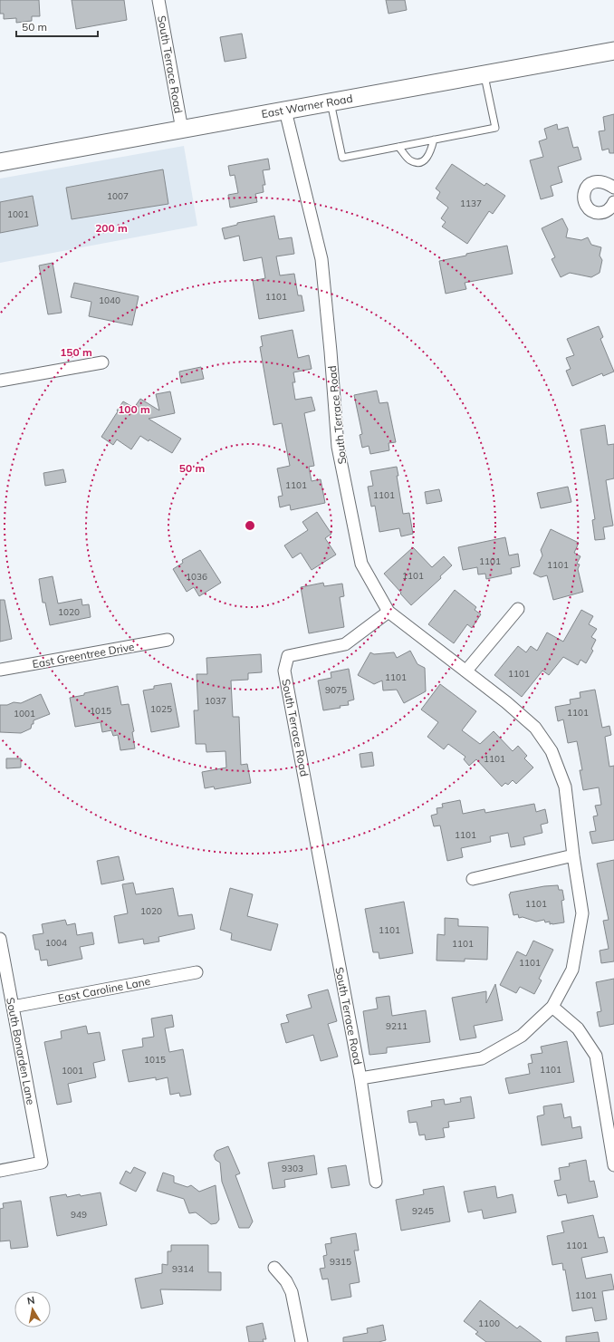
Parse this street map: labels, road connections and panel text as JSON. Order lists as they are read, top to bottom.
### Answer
{
  "streets": {
    "main road": ["East Warner Road"],
    "street": [
      "South Terrace Road",
      "East Greentree Drive",
      "East Caroline Lane",
      "South Bonarden Lane"
    ]
  },
  "crossings": [
    ["South Terrace Road", "East Warner Road"],
    ["East Caroline Lane", "South Bonarden Lane"]
  ],
  "house_numbers": [
    "1007",
    "1137",
    "1001",
    "1101",
    "1040",
    "1101",
    "1101",
    "1101",
    "1101",
    "1101",
    "1036",
    "1020",
    "1101",
    "1101",
    "9075",
    "1037",
    "1025",
    "1015",
    "1101",
    "1001",
    "1101",
    "1101",
    "1101",
    "1020",
    "1101",
    "1004",
    "1101",
    "1101",
    "9211",
    "1015",
    "1101",
    "1001",
    "9303",
    "9245",
    "949",
    "1101",
    "9315",
    "9314",
    "1101",
    "1100"
  ],
  "scale_bar": "50 m",
  "north": "top",
  "rings": [
    "200 m",
    "150 m",
    "100 m",
    "50 m"
  ]
}
